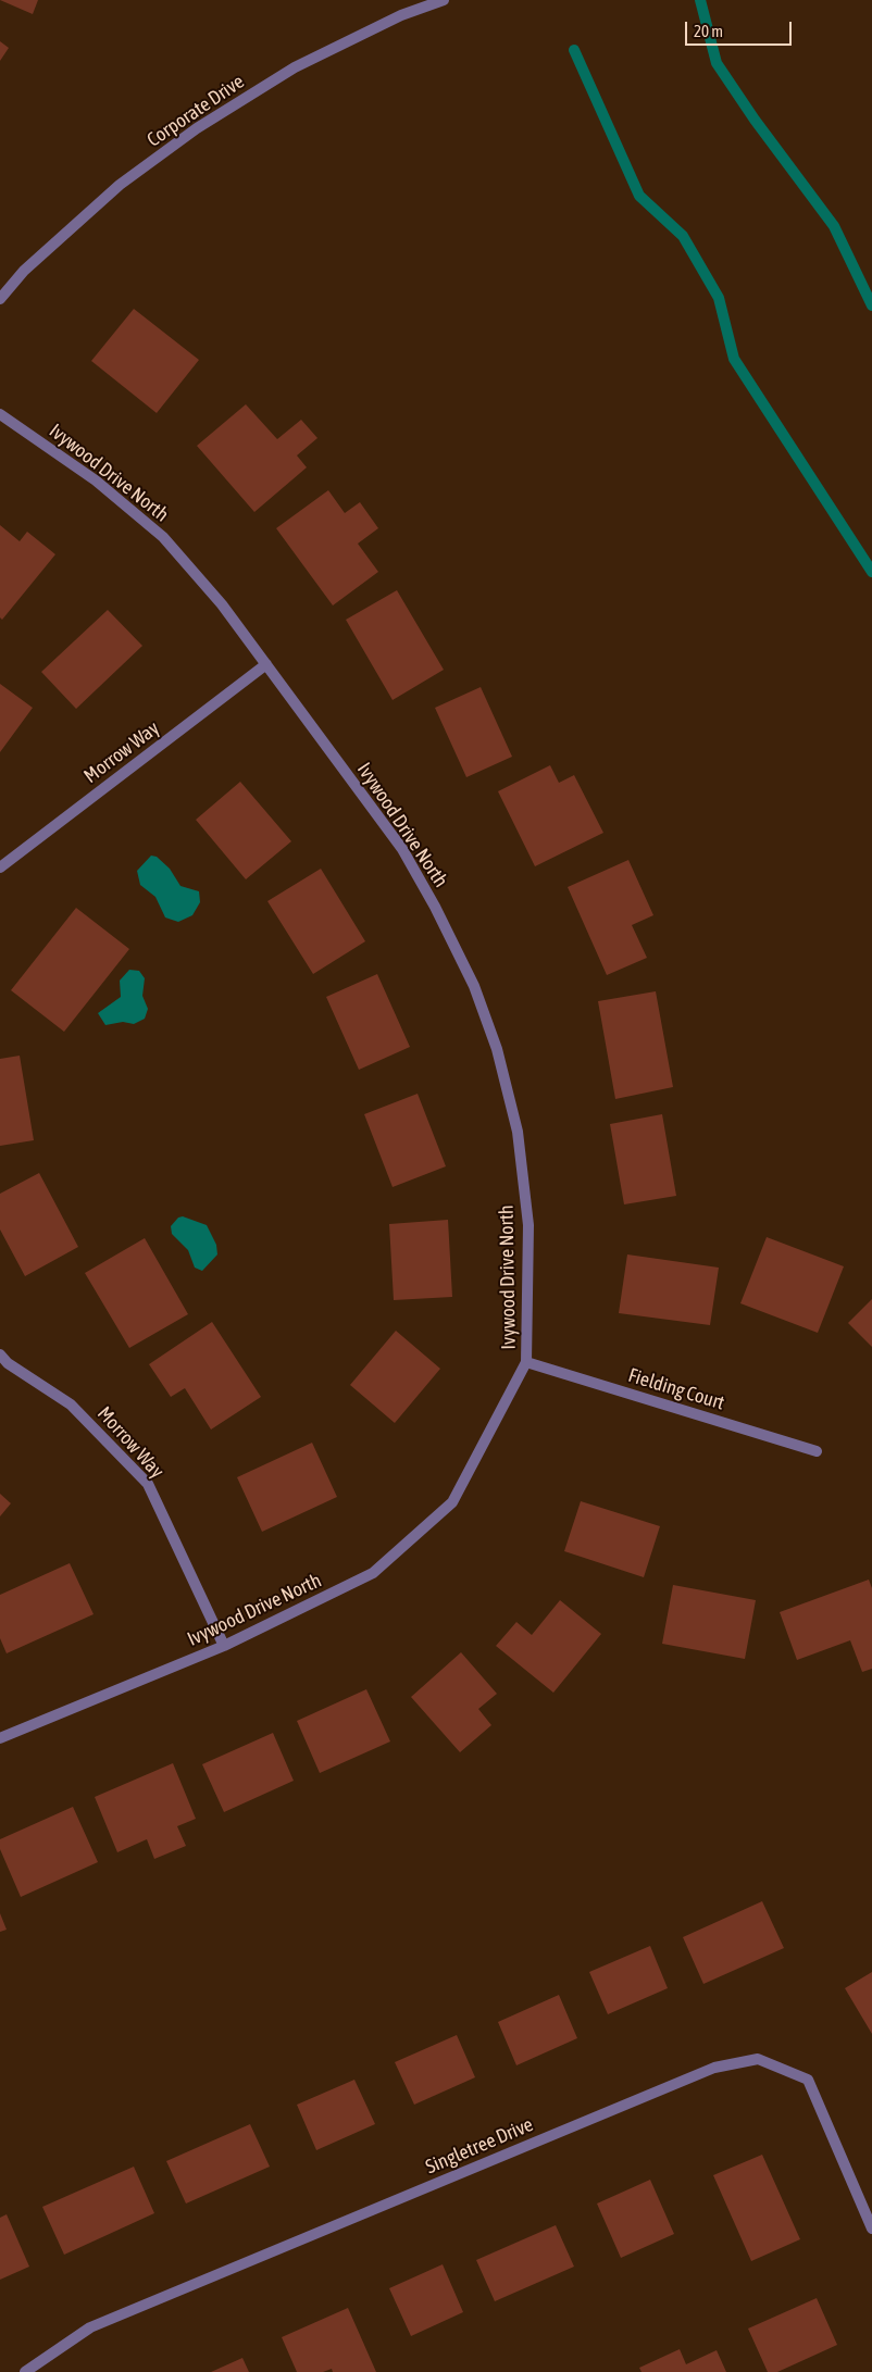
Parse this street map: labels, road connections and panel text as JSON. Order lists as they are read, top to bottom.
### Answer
{
  "streets": {
    "street": [
      "Corporate Drive",
      "Ivywood Drive North",
      "Morrow Way",
      "Fielding Court",
      "Singletree Drive"
    ]
  },
  "crossings": [
    ["Ivywood Drive North", "Morrow Way"],
    ["Ivywood Drive North", "Fielding Court"]
  ],
  "scale_bar": "20 m"
}
